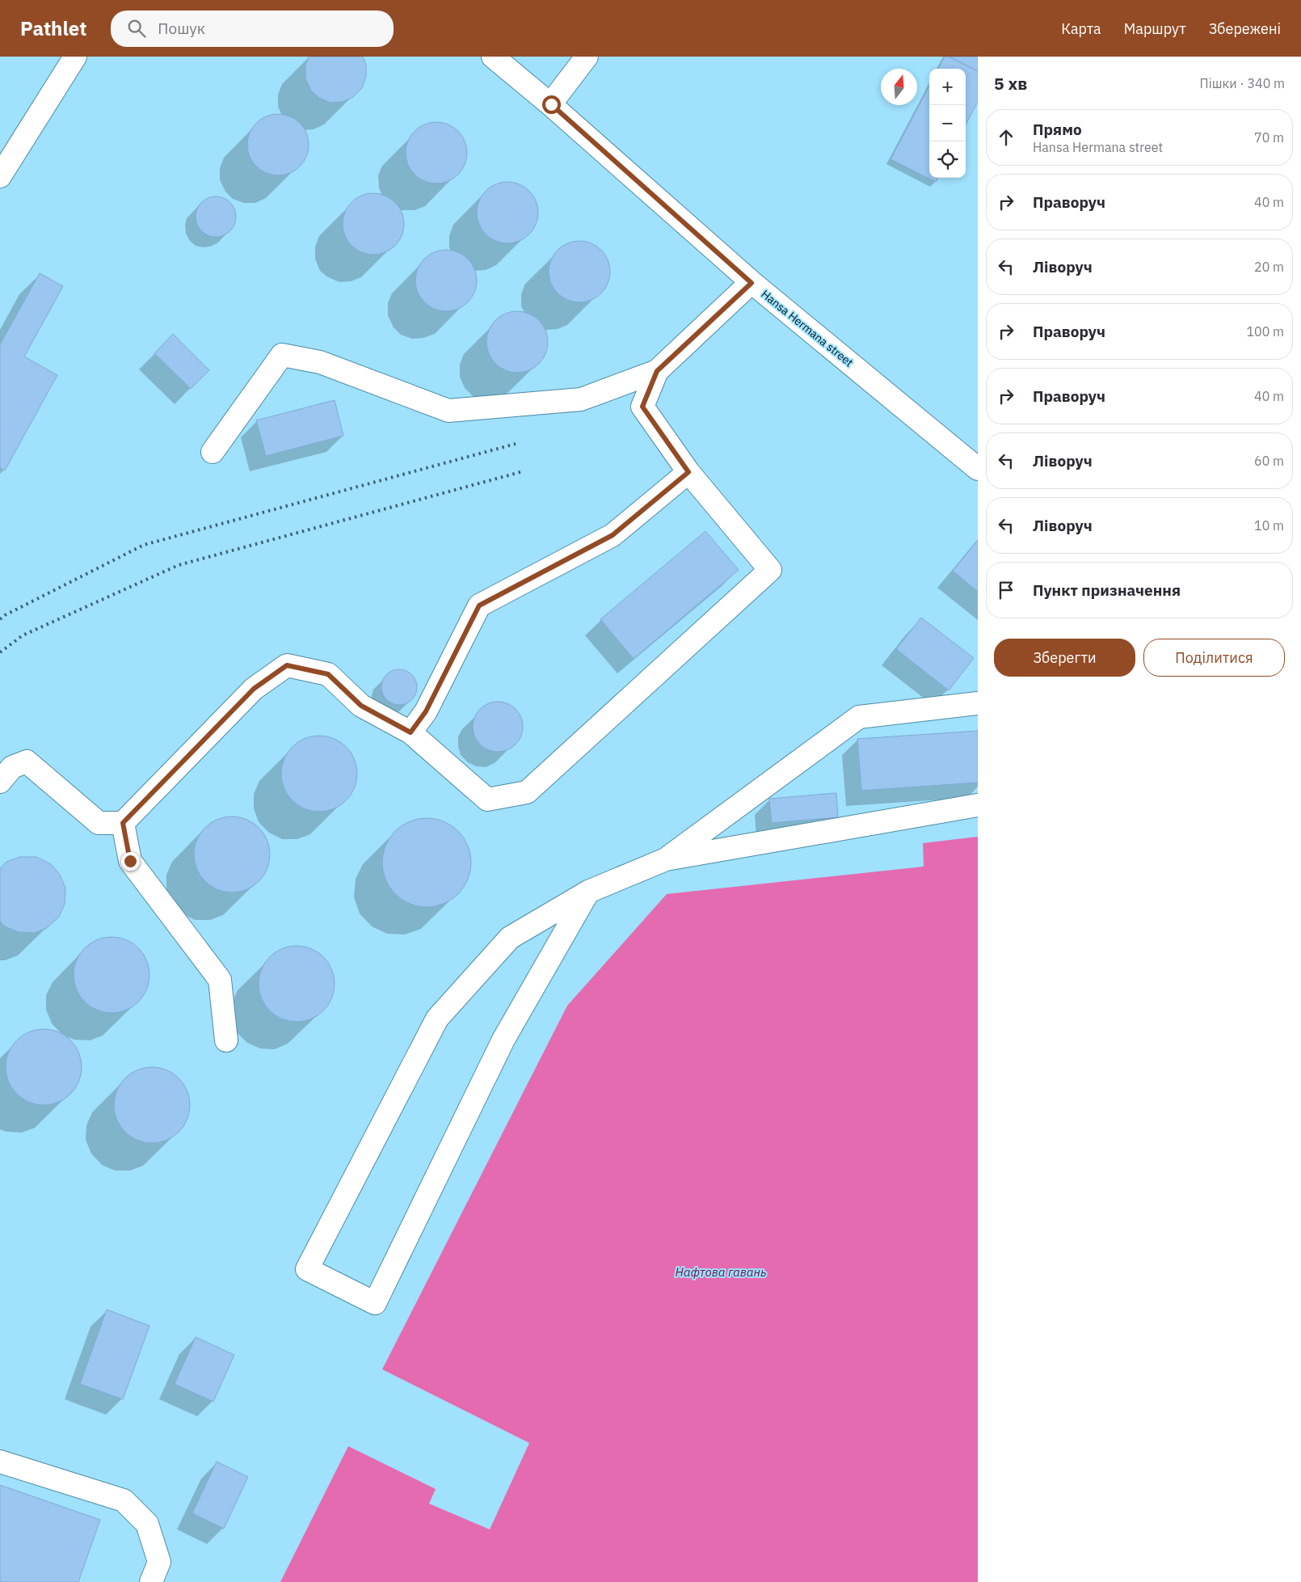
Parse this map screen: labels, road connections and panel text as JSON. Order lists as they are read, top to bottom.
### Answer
{
  "streets": {
    "lane": ["Hansa Hermana street"]
  },
  "water": ["Нафтова гавань"],
  "north": "top",
  "page": {
    "header": "Pathlet",
    "search": "Пошук",
    "nav": ["Карта", "Маршрут", "Збережені"],
    "heading": ["5 хв", "Пішки · 340 m"],
    "map_buttons": ["+", "−"],
    "list": [
      ["Прямо", "Hansa Hermana street", "70 m"],
      ["Праворуч", "40 m"],
      ["Ліворуч", "20 m"],
      ["Праворуч", "100 m"],
      ["Праворуч", "40 m"],
      ["Ліворуч", "60 m"],
      ["Ліворуч", "10 m"],
      "Пункт призначення"
    ],
    "buttons": ["Зберегти", "Поділитися"]
  }
}
